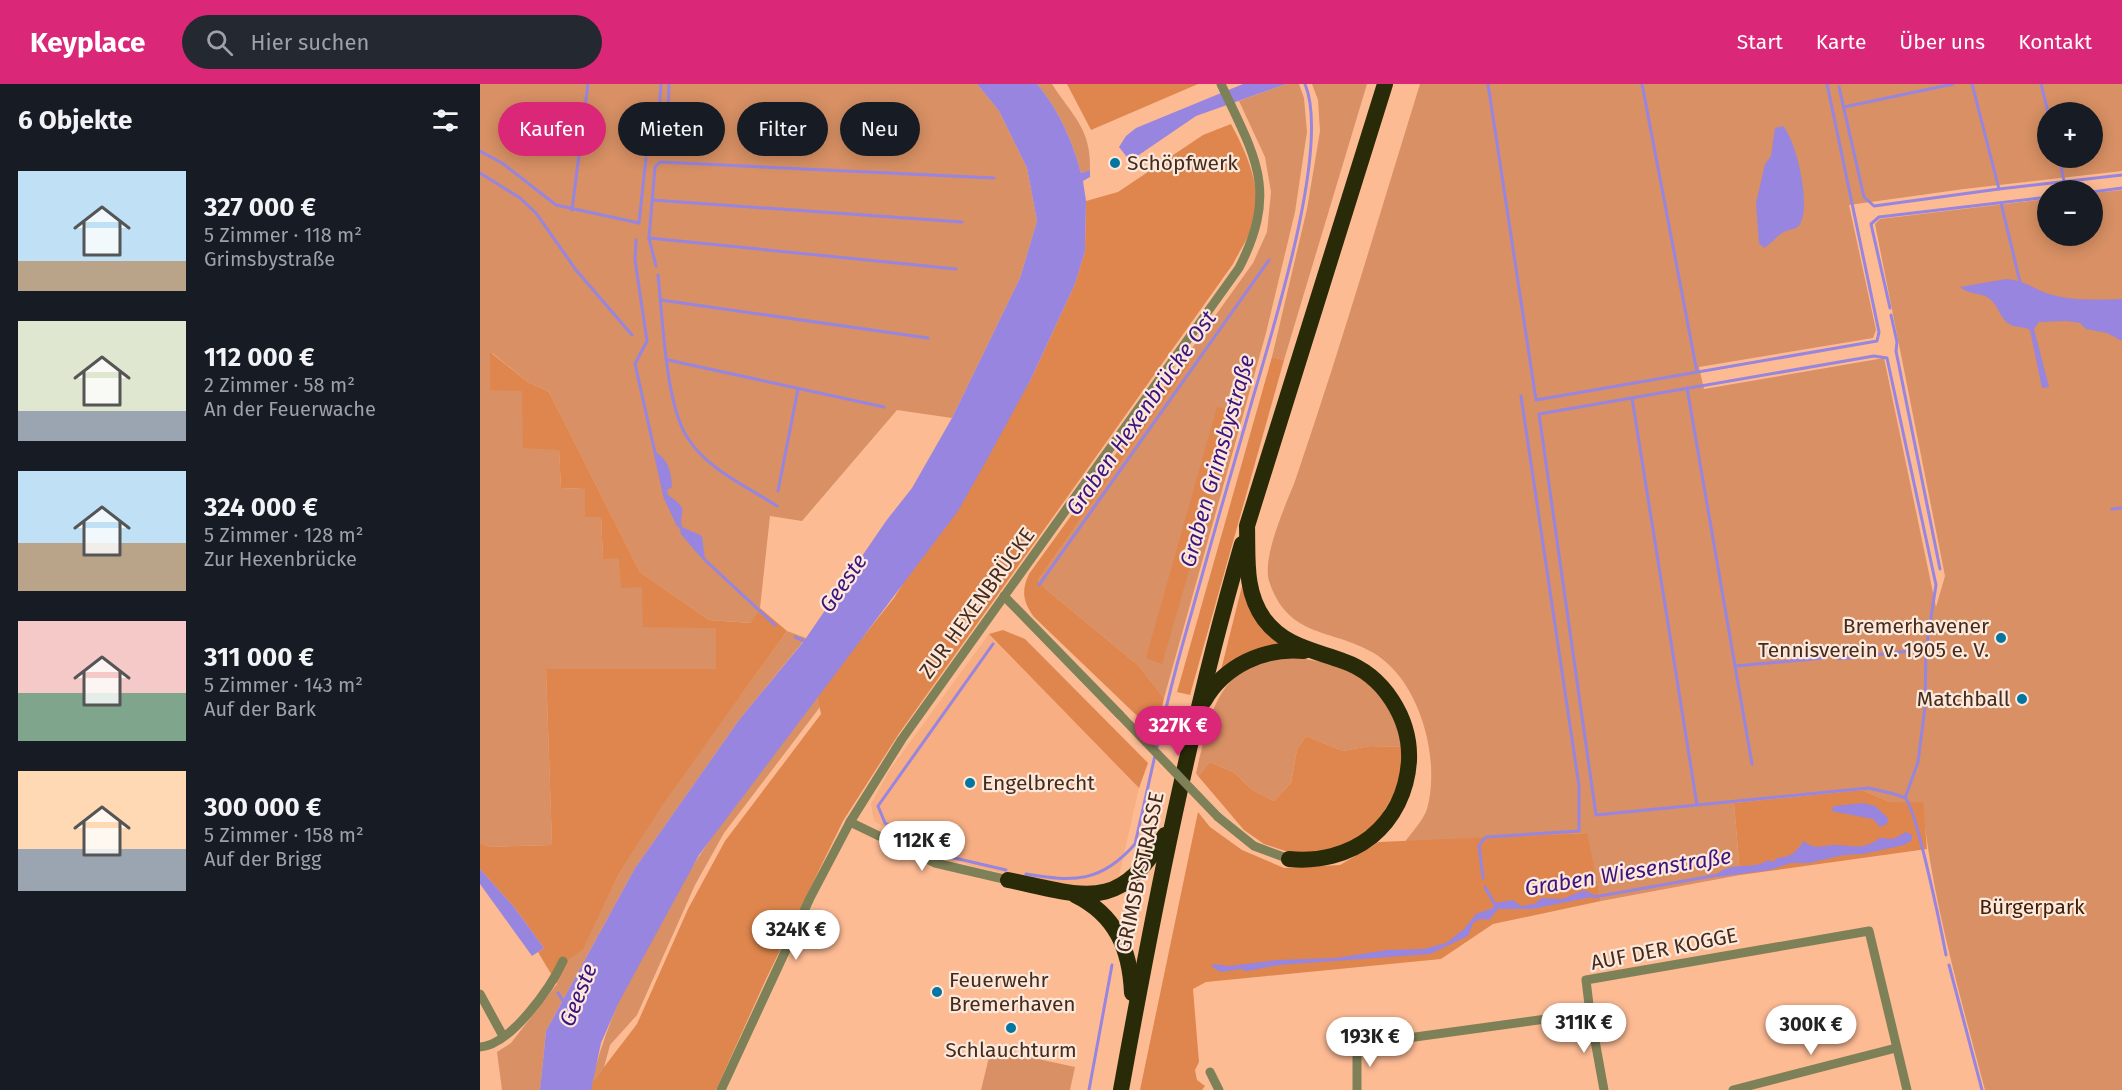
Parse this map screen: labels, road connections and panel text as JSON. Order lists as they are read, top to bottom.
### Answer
{
  "streets": {
    "highway": ["GRIMSBYSTRASSE"],
    "street": ["ZUR HEXENBRÜCKE", "AUF DER KOGGE"]
  },
  "water": [
    "Graben Hexenbrücke Ost",
    "Graben Grimsbystraße",
    "Geeste",
    "Graben Wiesenstraße"
  ],
  "parks": ["Bürgerpark"],
  "places": [
    "Schöpfwerk",
    "Bremerhavener Tennisverein v. 1905 e. V.",
    "Matchball",
    "Engelbrecht",
    "Feuerwehr Bremerhaven",
    "Schlauchturm"
  ],
  "page": {
    "header": "Keyplace",
    "search": "Hier suchen",
    "nav": [
      "Start",
      "Karte",
      "Über uns",
      "Kontakt"
    ],
    "heading": "6 Objekte",
    "map_buttons": ["+", "−"],
    "chip": [
      "Kaufen",
      "Mieten",
      "Filter",
      "Neu"
    ],
    "list": [
      {
        "name": "327 000 €",
        "note": "5 Zimmer · 118 m² · Grimsbystraße"
      },
      {
        "name": "112 000 €",
        "note": "2 Zimmer · 58 m² · An der Feuerwache"
      },
      {
        "name": "324 000 €",
        "note": "5 Zimmer · 128 m² · Zur Hexenbrücke"
      },
      {
        "name": "311 000 €",
        "note": "5 Zimmer · 143 m² · Auf der Bark"
      },
      {
        "name": "300 000 €",
        "note": "5 Zimmer · 158 m² · Auf der Brigg"
      }
    ],
    "price": [
      "327K €",
      "112K €",
      "324K €",
      "311K €",
      "300K €",
      "193K €"
    ]
  }
}
